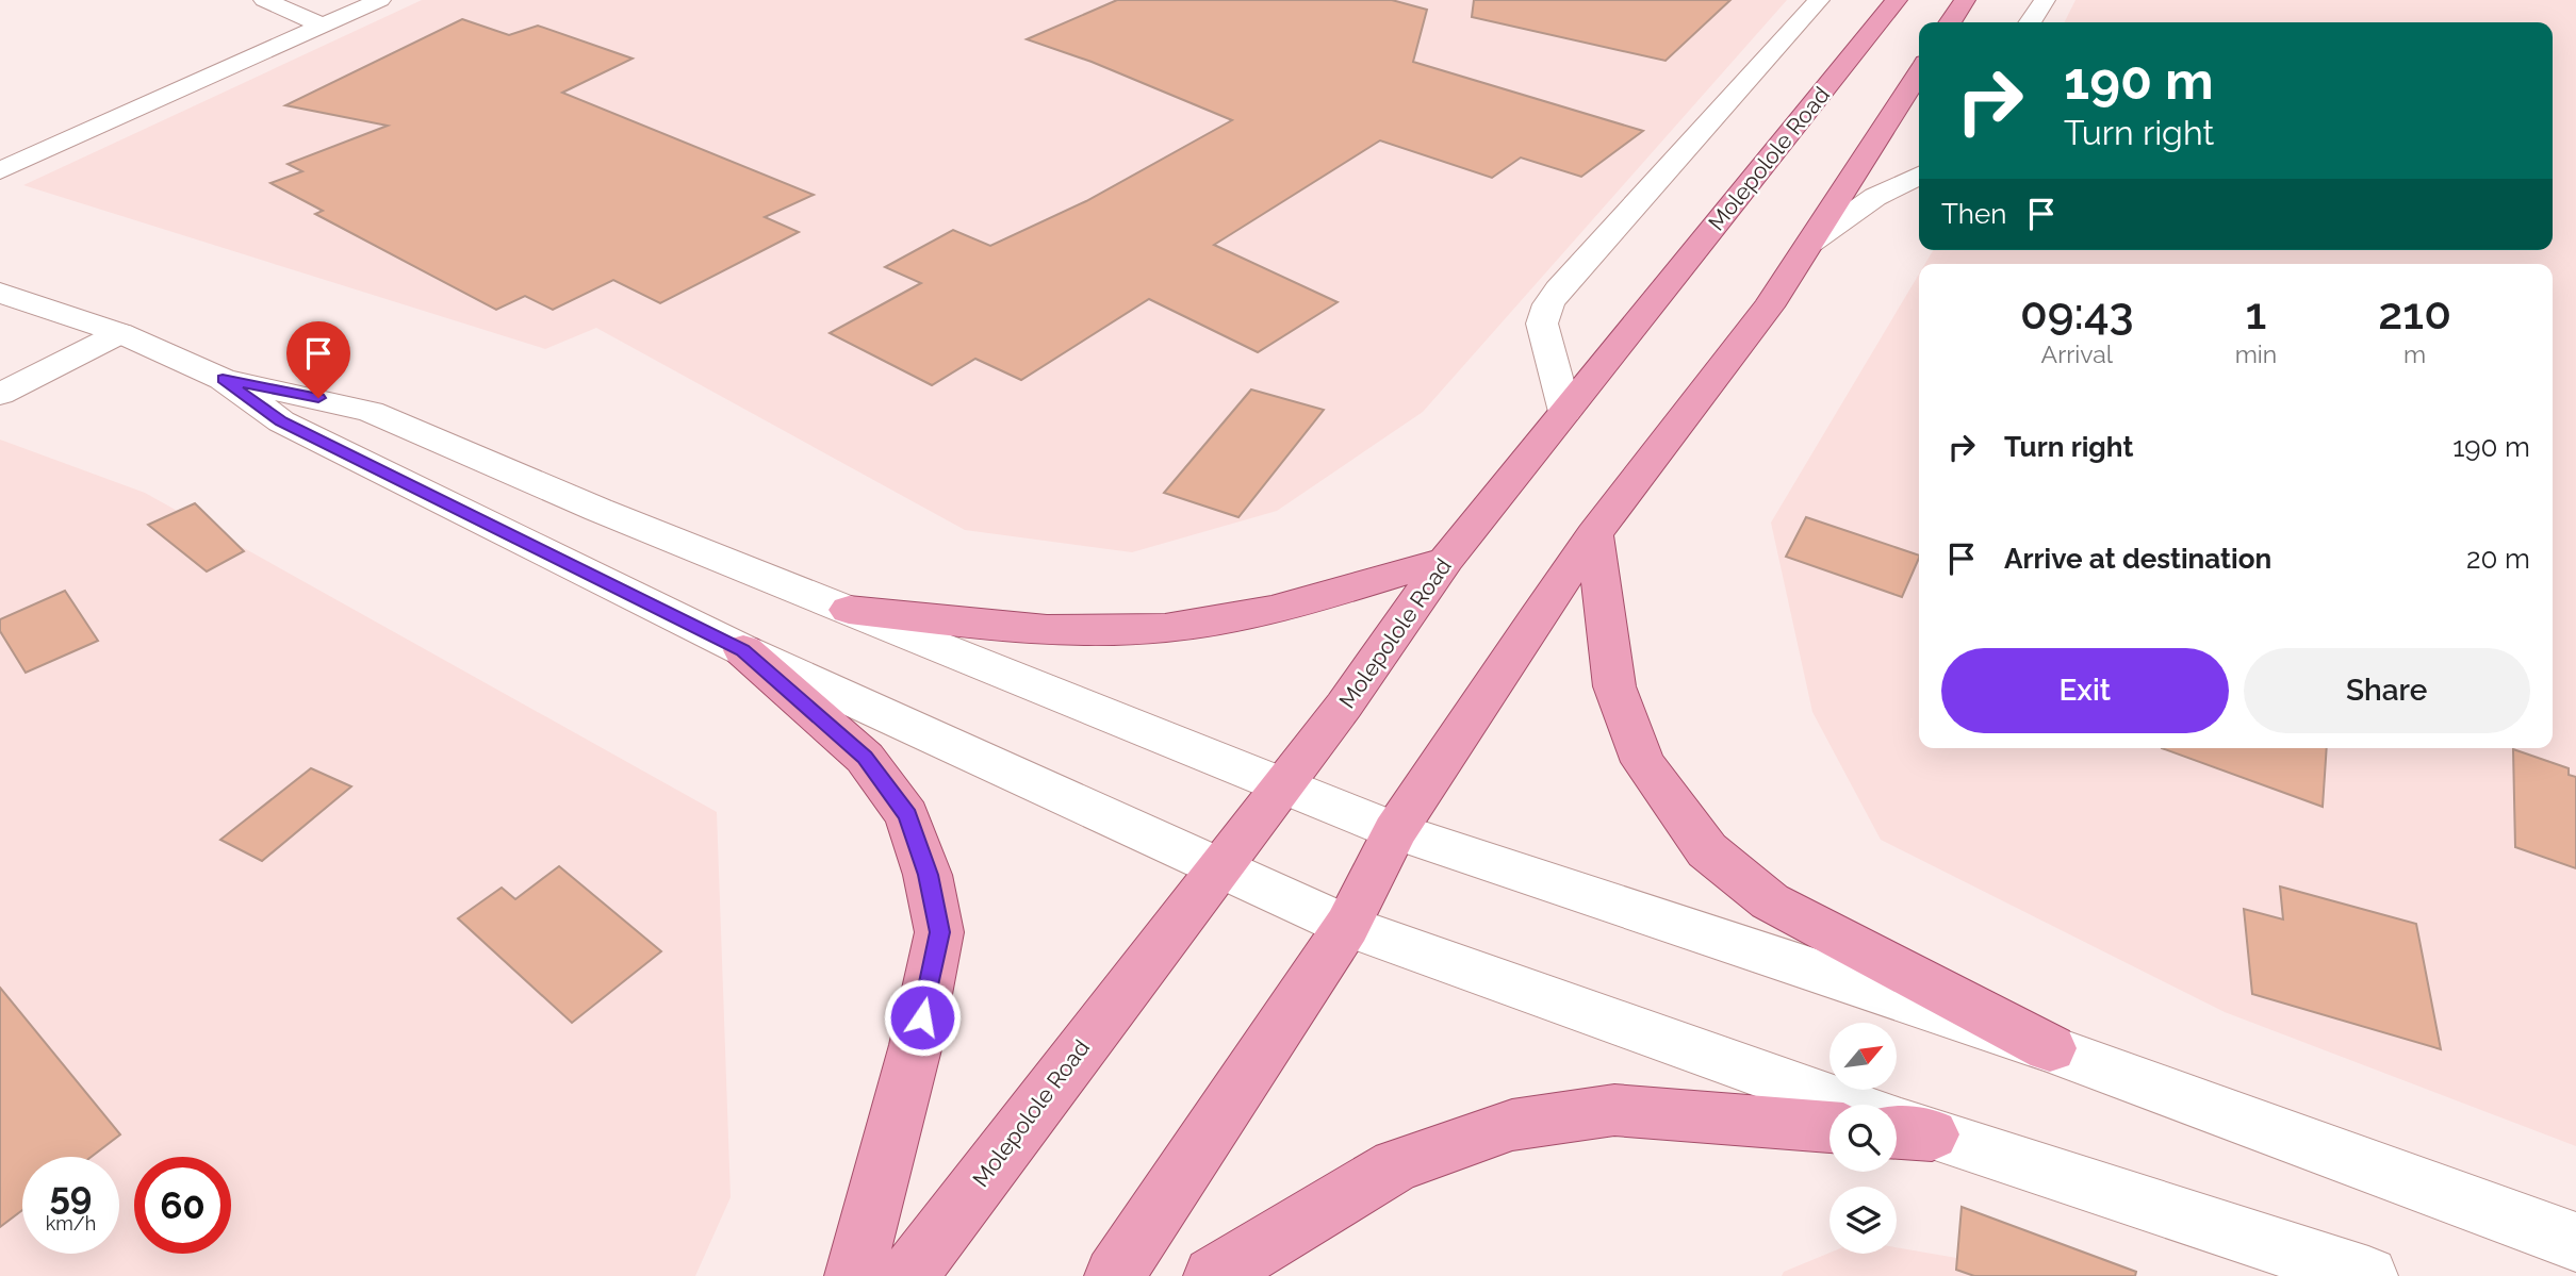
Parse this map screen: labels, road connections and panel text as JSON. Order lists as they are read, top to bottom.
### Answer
{
  "streets": {
    "main road": ["Molepolole Road"]
  },
  "north": "top right",
  "page": {
    "turn": ["190 m", "Turn right"],
    "then": "Then",
    "eta": [
      "09:43",
      "Arrival",
      "1",
      "min",
      "210",
      "m"
    ],
    "list": [
      {
        "name": "Turn right",
        "value": "190 m"
      },
      {
        "name": "Arrive at destination",
        "value": "20 m"
      }
    ],
    "buttons": ["Exit", "Share"],
    "speed": "59 km/h",
    "limit": "60"
  }
}
